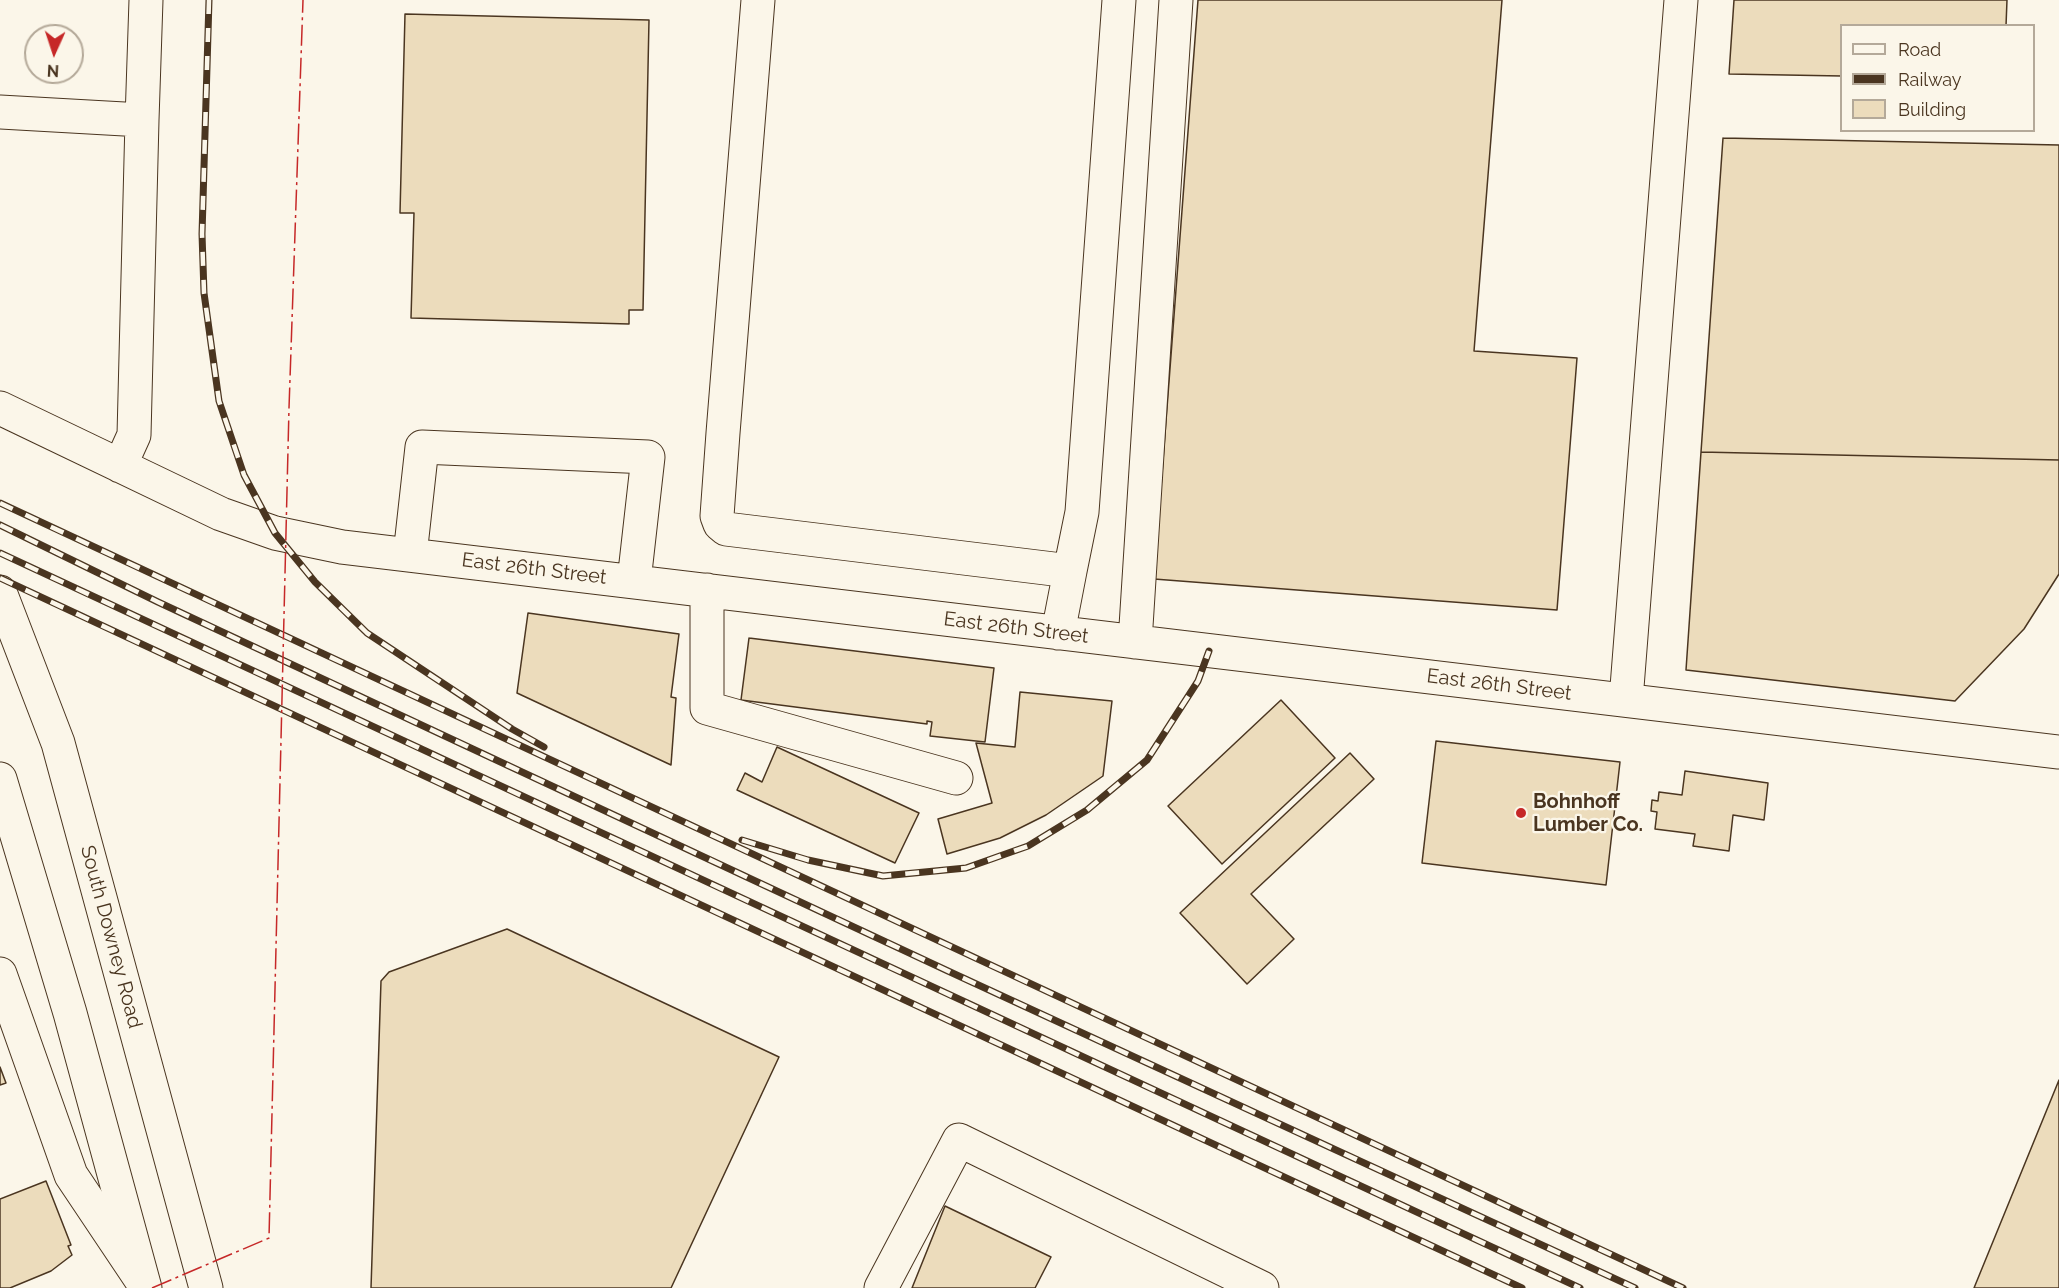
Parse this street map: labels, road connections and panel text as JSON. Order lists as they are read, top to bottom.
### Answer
{
  "streets": {
    "street": ["East 26th Street", "South Downey Road"]
  },
  "places": ["Bohnhoff Lumber Co."],
  "legend": ["Road", "Railway", "Building"],
  "north": "bottom"
}
